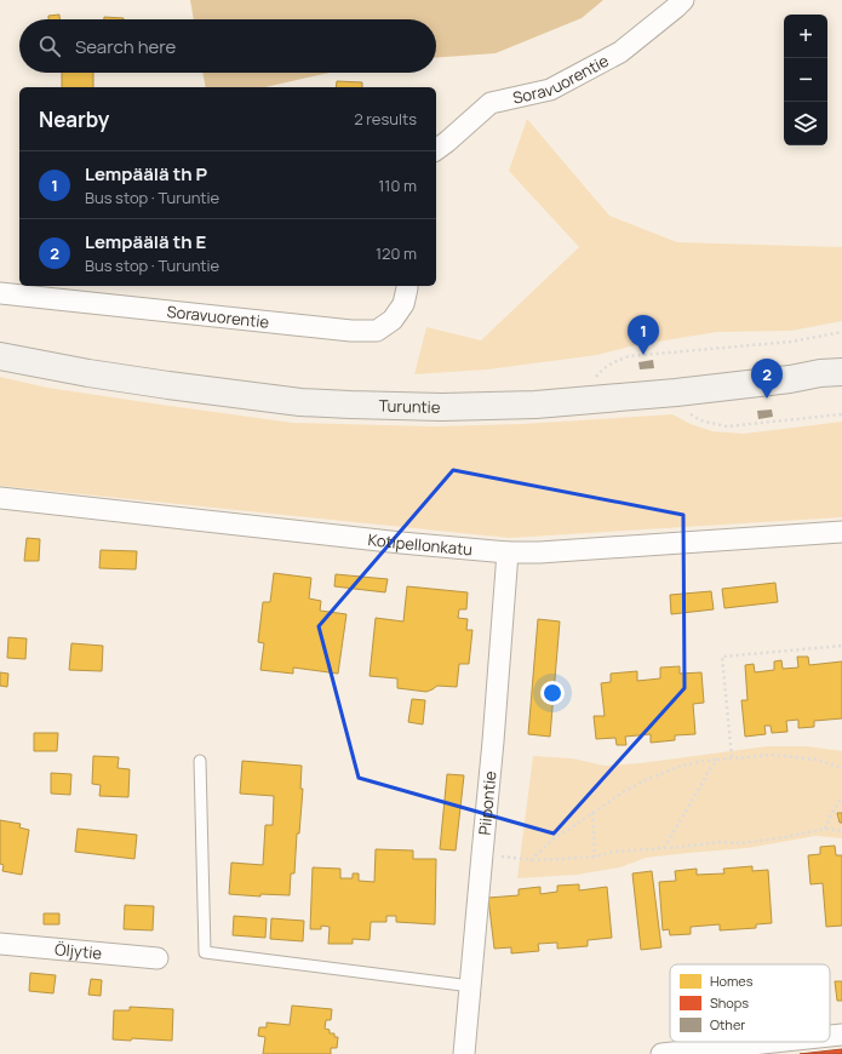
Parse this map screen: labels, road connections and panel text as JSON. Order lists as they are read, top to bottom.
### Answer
{
  "streets": {
    "main road": ["Turuntie"],
    "street": [
      "Soravuorentie",
      "Kotipellonkatu",
      "Piipontie",
      "Öljytie"
    ]
  },
  "crossings": [
    ["Kotipellonkatu", "Piipontie"]
  ],
  "legend": ["Homes", "Shops", "Other"],
  "page": {
    "map_buttons": ["+", "−"],
    "search": "Search here",
    "heading": ["Nearby", "2 results"],
    "list": [
      {
        "mark": "1",
        "name": "Lempäälä th P",
        "note": "Bus stop · Turuntie",
        "value": "110 m"
      },
      {
        "mark": "2",
        "name": "Lempäälä th E",
        "note": "Bus stop · Turuntie",
        "value": "120 m"
      }
    ],
    "pins": ["1", "2"]
  }
}
